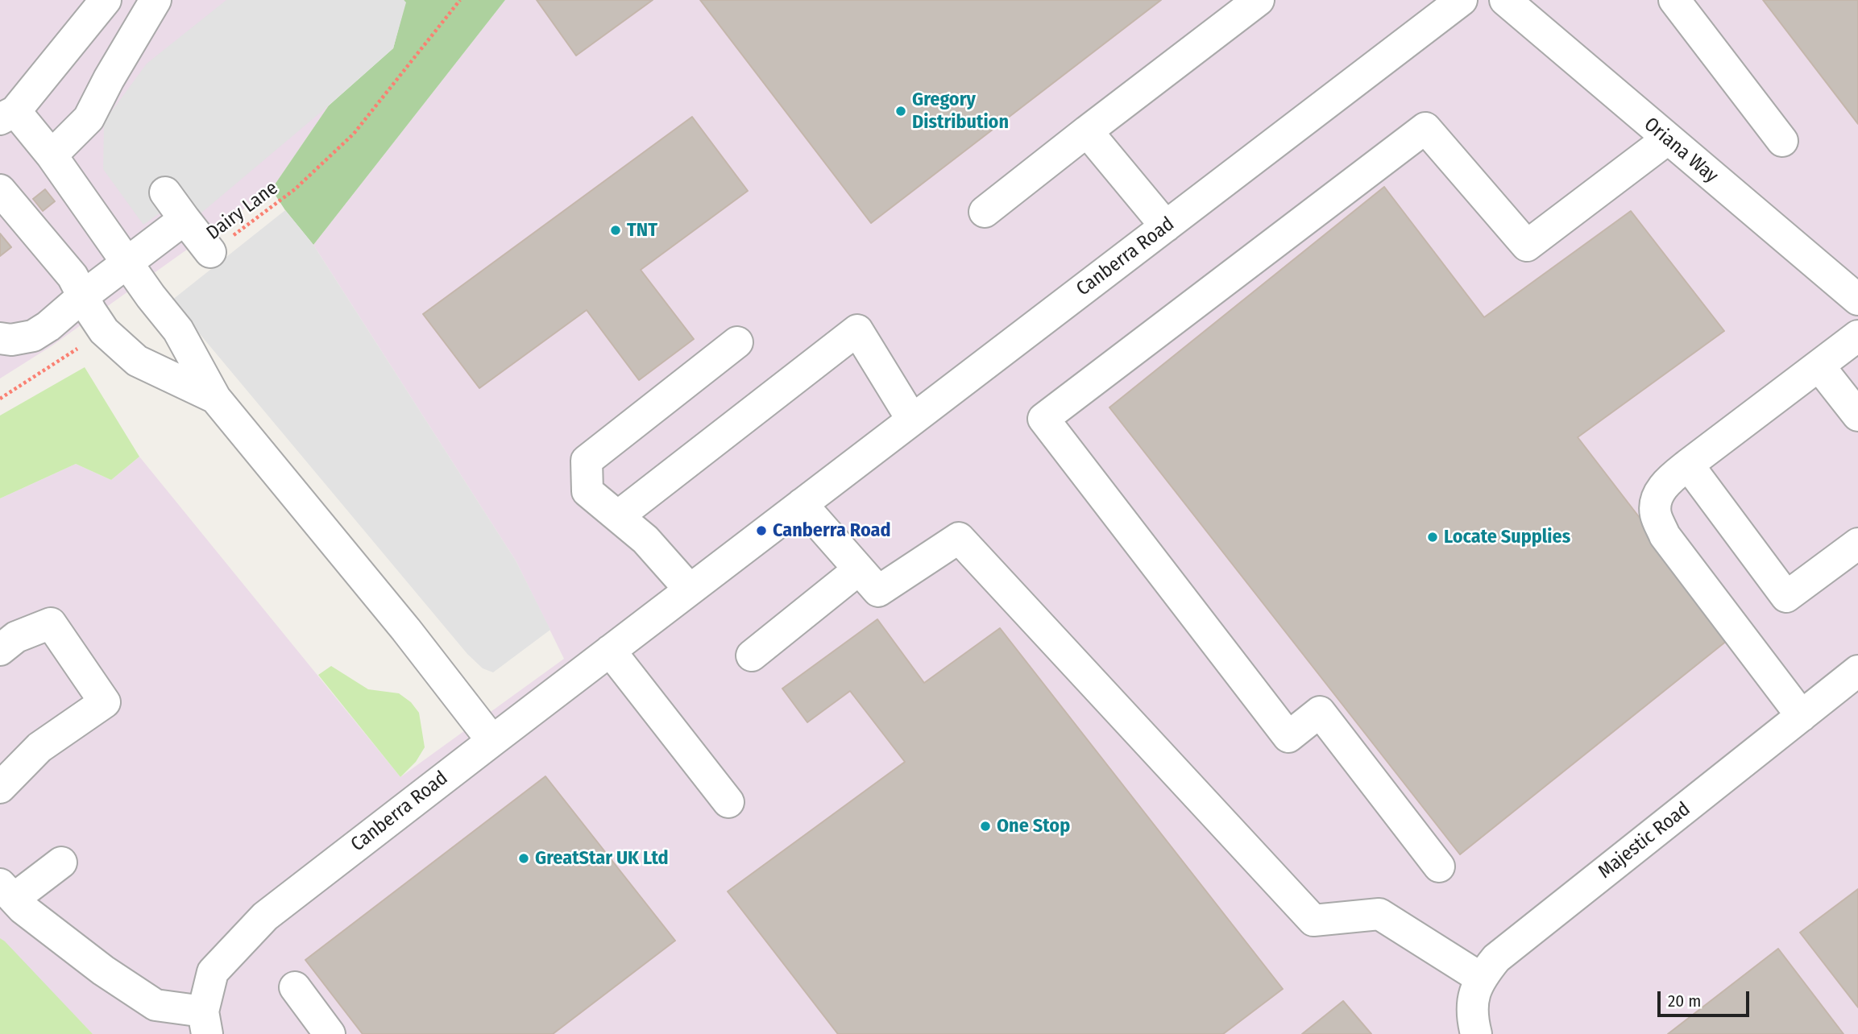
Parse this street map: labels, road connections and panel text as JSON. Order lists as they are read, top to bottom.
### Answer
{
  "streets": {
    "street": ["Oriana Way", "Canberra Road", "Majestic Road"],
    "path": ["Dairy Lane"]
  },
  "places": [
    "Gregory Distribution",
    "TNT",
    "Canberra Road",
    "Locate Supplies",
    "One Stop",
    "GreatStar UK Ltd"
  ],
  "scale_bar": "20 m"
}
